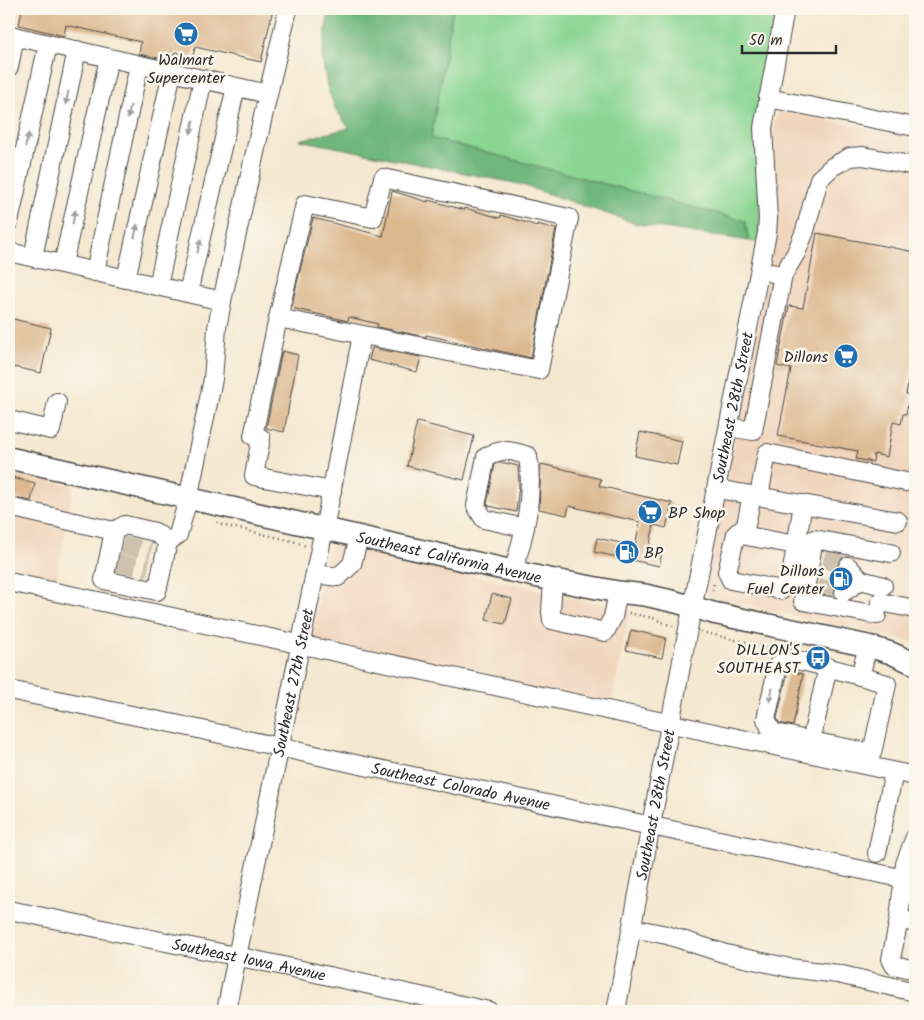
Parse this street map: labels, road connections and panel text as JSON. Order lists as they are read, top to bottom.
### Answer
{
  "streets": {
    "main road": ["Southeast California Avenue"],
    "street": [
      "Southeast 28th Street",
      "Southeast 27th Street",
      "Southeast Colorado Avenue",
      "Southeast Iowa Avenue"
    ]
  },
  "crossings": [
    ["Southeast 28th Street", "Southeast California Avenue"],
    ["Southeast 28th Street", "Southeast Colorado Avenue"],
    ["Southeast California Avenue", "Southeast 27th Street"],
    ["Southeast 27th Street", "Southeast Colorado Avenue"],
    ["Southeast 27th Street", "Southeast Iowa Avenue"]
  ],
  "places": {
    "supermarket": ["Walmart Supercenter", "Dillons", "BP Shop"],
    "fuel station": ["BP", "Dillons Fuel Center"],
    "bus stop": ["DILLON'S SOUTHEAST"]
  },
  "scale_bar": "50 m"
}
